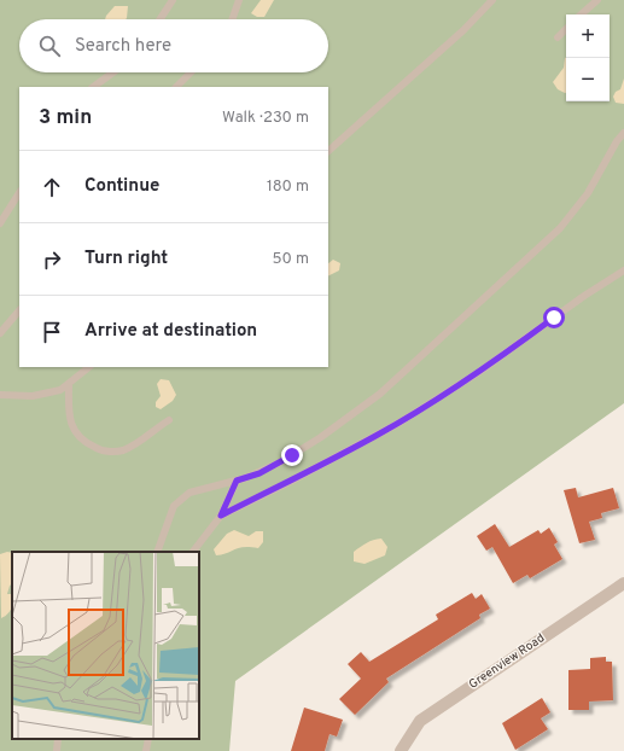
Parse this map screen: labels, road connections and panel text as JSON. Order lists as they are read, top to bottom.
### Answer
{
  "streets": {
    "street": ["Greenview Road"]
  },
  "page": {
    "map_buttons": ["+", "−"],
    "search": "Search here",
    "heading": ["3 min", "Walk · 230 m"],
    "list": [
      ["Continue", "180 m"],
      ["Turn right", "50 m"],
      "Arrive at destination"
    ]
  }
}
